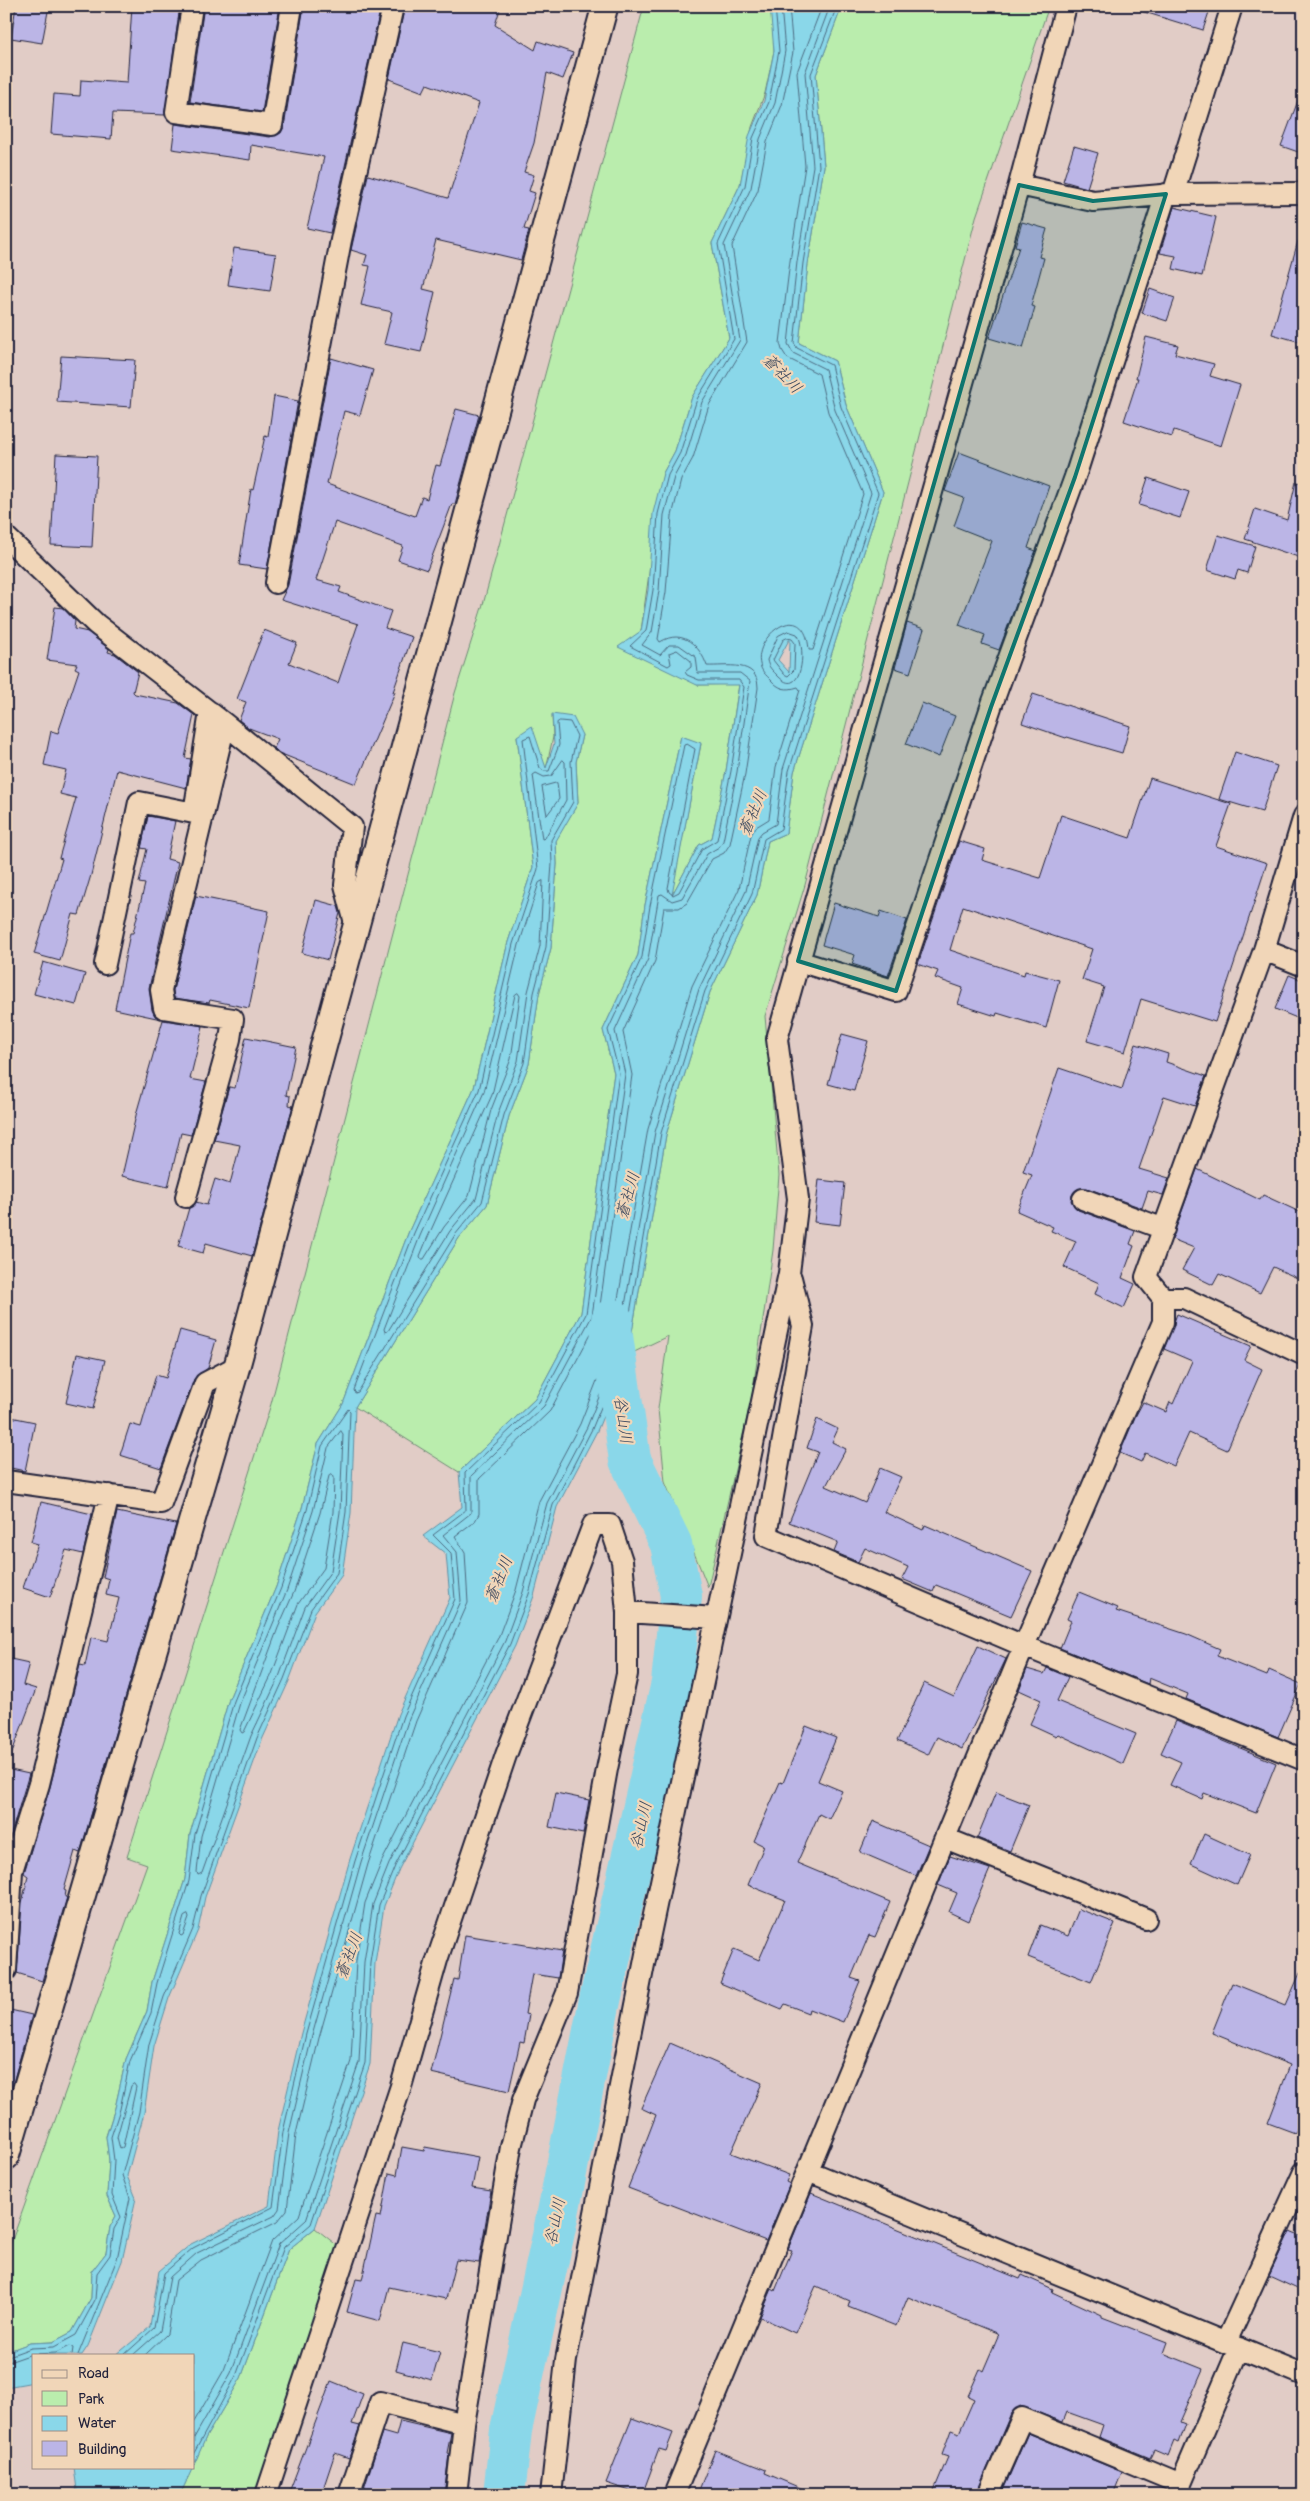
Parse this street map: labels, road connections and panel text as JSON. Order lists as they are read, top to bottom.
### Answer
{
  "water": ["蒼社川", "谷山川"],
  "legend": [
    "Road",
    "Park",
    "Water",
    "Building"
  ]
}
